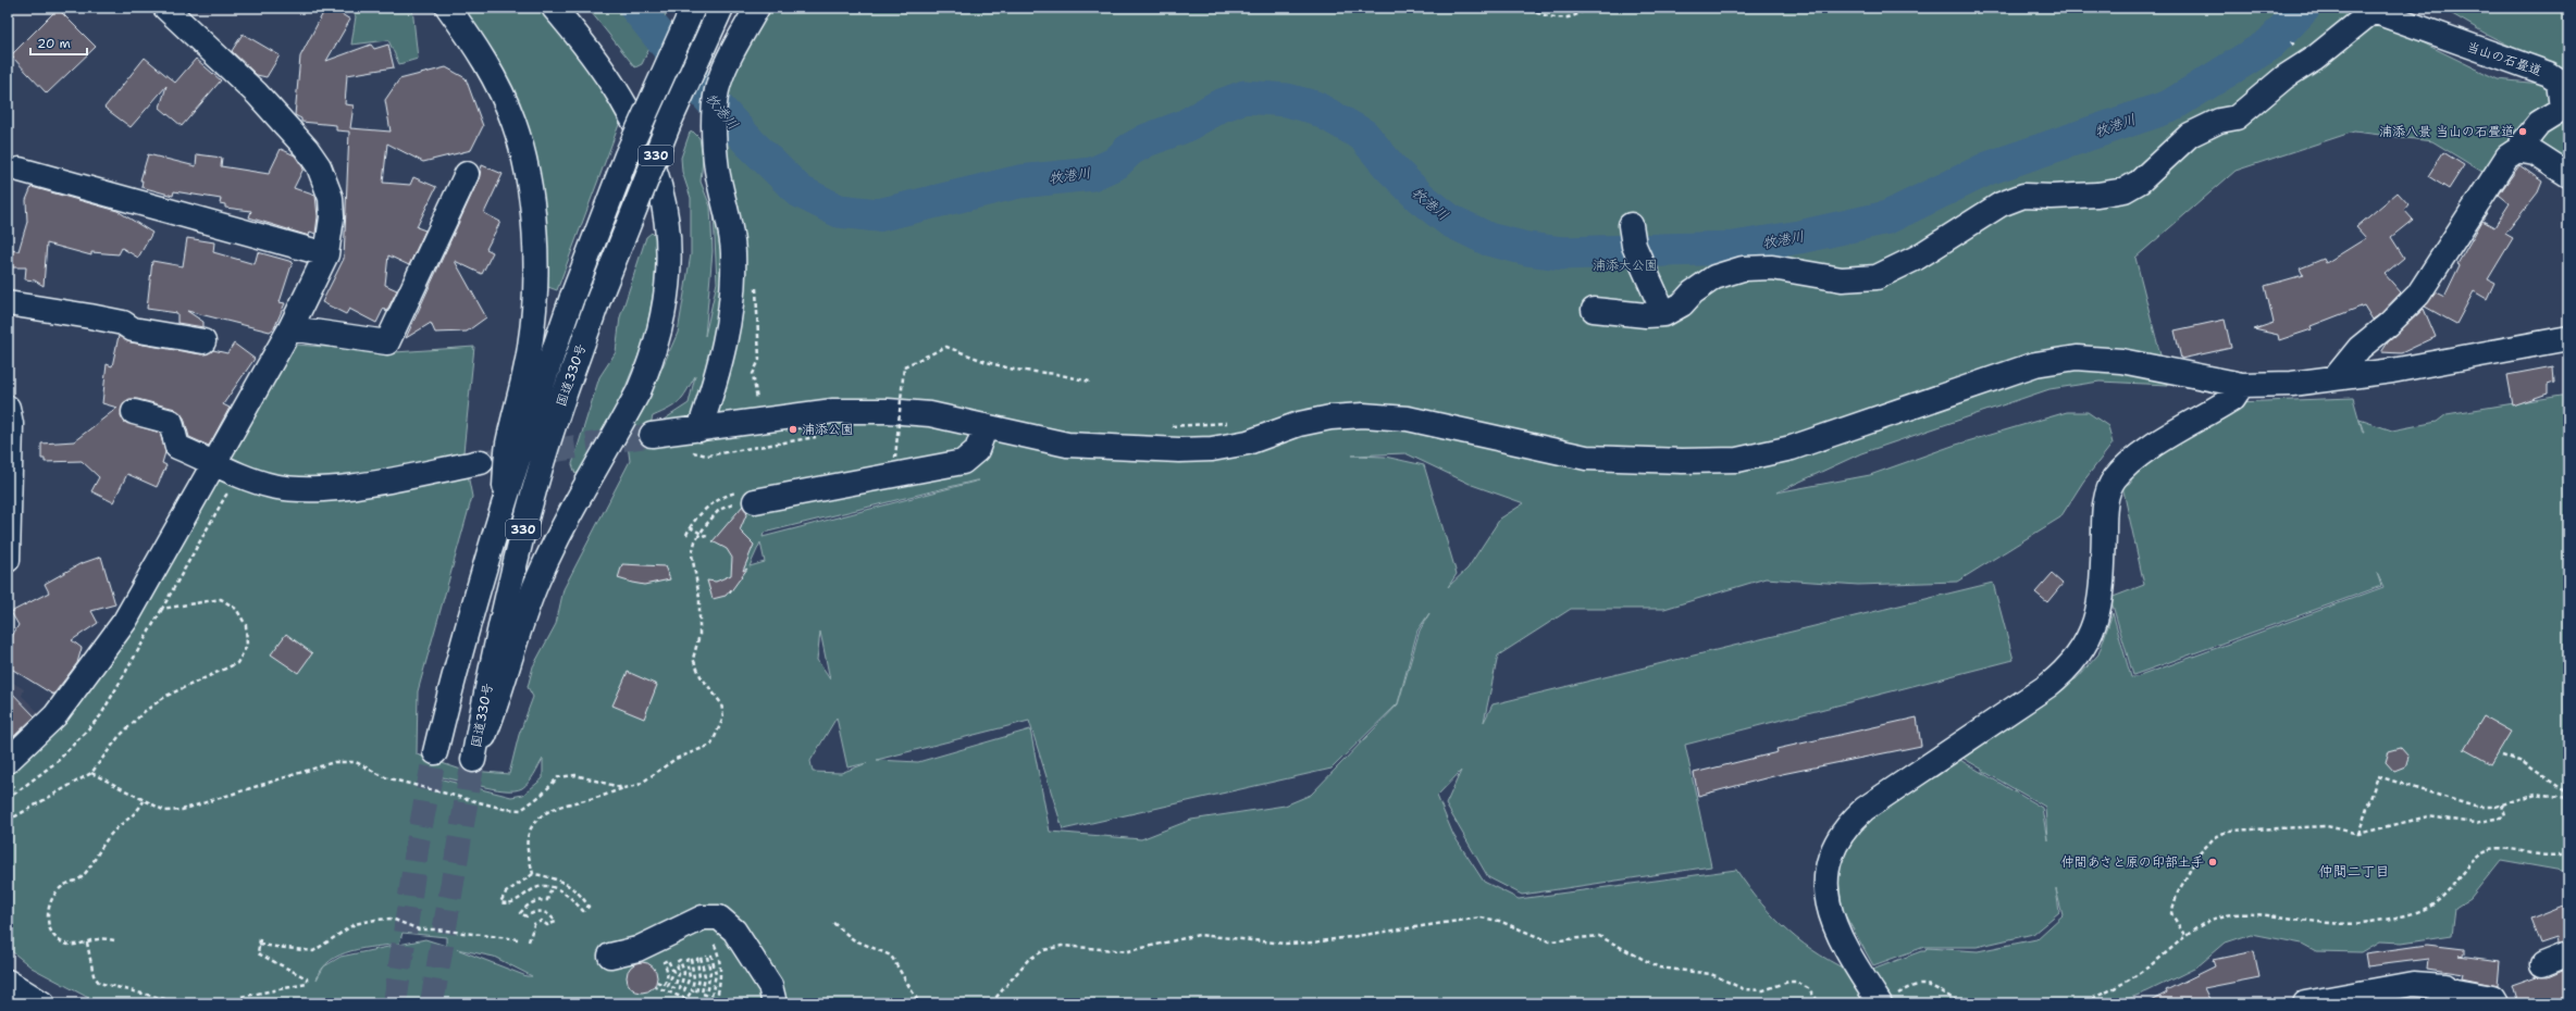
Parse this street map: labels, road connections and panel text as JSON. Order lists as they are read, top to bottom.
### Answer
{
  "streets": {
    "main road": ["当山の石畳道", "330", "国道330号"]
  },
  "districts": ["仲間二丁目"],
  "water": ["牧港川"],
  "parks": ["浦添大公園"],
  "places": ["浦添八景 当山の石畳道", "浦添公園", "仲間あさと原の印部土手"],
  "scale_bar": "20 m"
}
